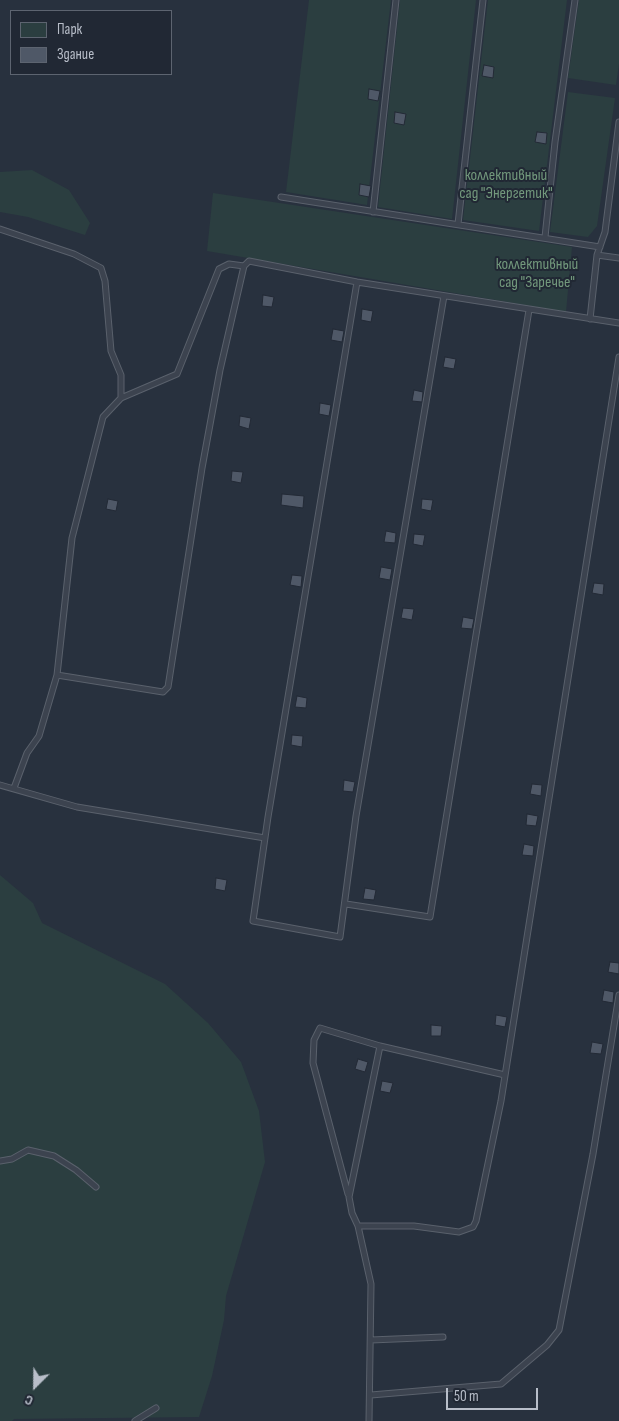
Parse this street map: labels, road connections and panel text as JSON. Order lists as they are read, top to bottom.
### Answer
{
  "parks": ["коллективный сад \"Энергетик\"", "коллективный сад \"Заречье\""],
  "legend": ["Парк", "Здание"],
  "scale_bar": "50 m",
  "north": "bottom left"
}
